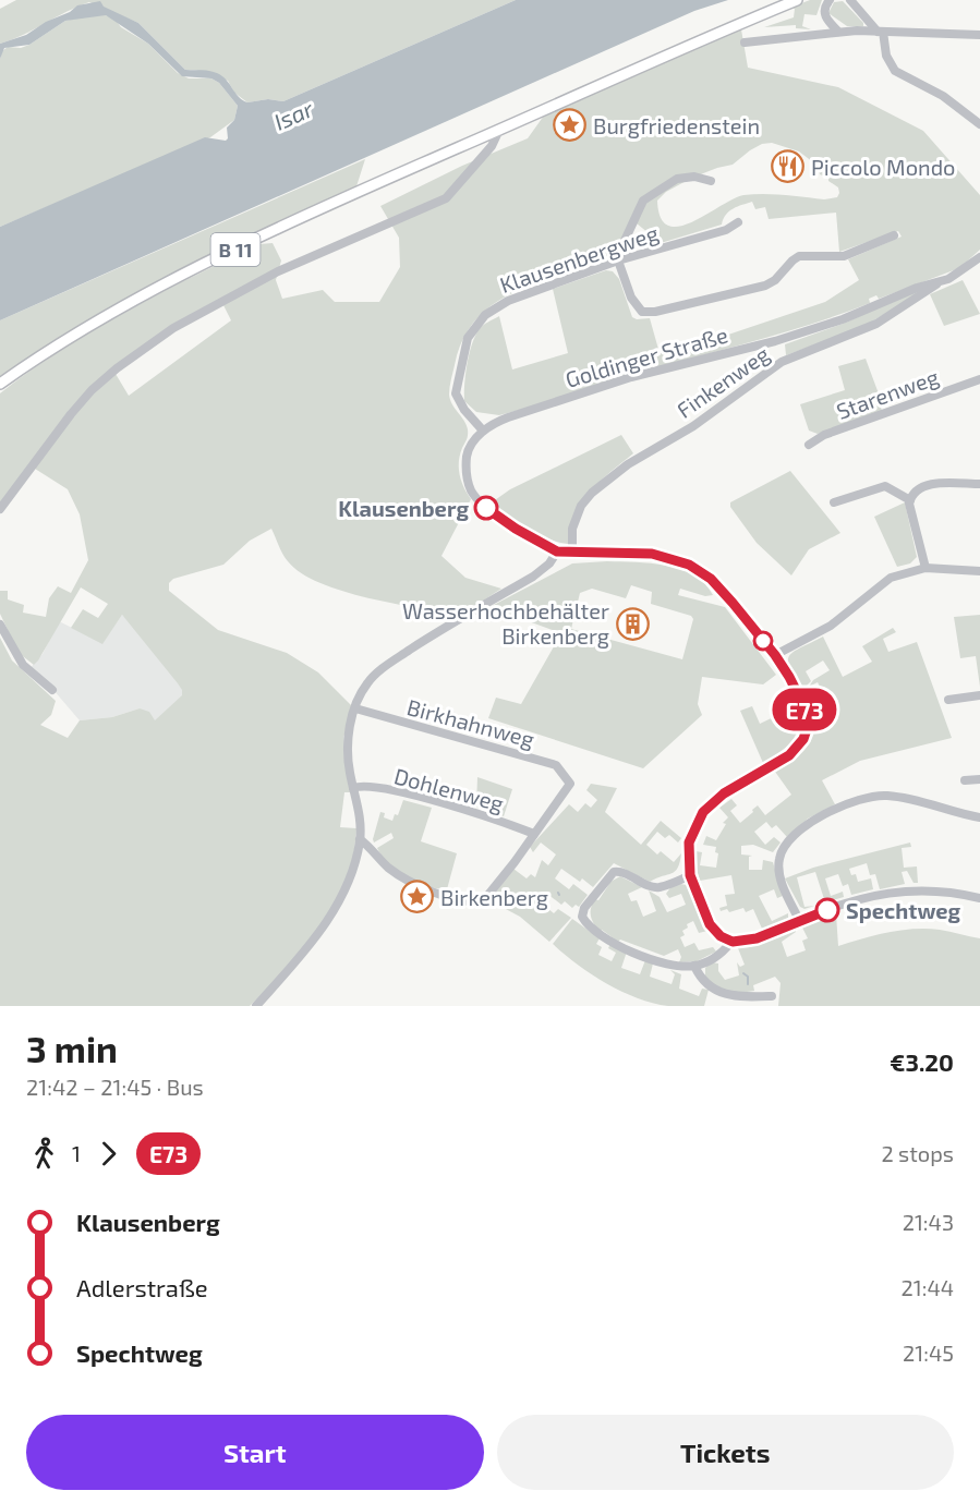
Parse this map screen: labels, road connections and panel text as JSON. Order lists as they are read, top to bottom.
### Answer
{
  "streets": {
    "main road": ["B 11"],
    "street": [
      "Klausenbergweg",
      "Goldinger Straße",
      "Finkenweg",
      "Starenweg",
      "Birkhahnweg",
      "Dohlenweg"
    ]
  },
  "crossings": [
    ["Klausenbergweg", "Goldinger Straße"],
    ["Goldinger Straße", "Finkenweg"],
    ["Birkhahnweg", "Dohlenweg"]
  ],
  "water": ["Isar"],
  "places": {
    "place": ["Burgfriedenstein", "Birkenberg"],
    "restaurant": ["Piccolo Mondo"],
    "other": ["Klausenberg", "Spechtweg"],
    "building": ["Wasserhochbehälter Birkenberg"]
  },
  "lines": ["bus line E73"],
  "page": {
    "on_map": "E73",
    "heading": ["3 min", "21:42 – 21:45 · Bus", "€3.20"],
    "legs": ["1", "E73", "2 stops"],
    "list": [
      {
        "name": "Klausenberg",
        "value": "21:43"
      },
      {
        "name": "Adlerstraße",
        "value": "21:44"
      },
      {
        "name": "Spechtweg",
        "value": "21:45"
      }
    ],
    "buttons": ["Start", "Tickets"]
  }
}
